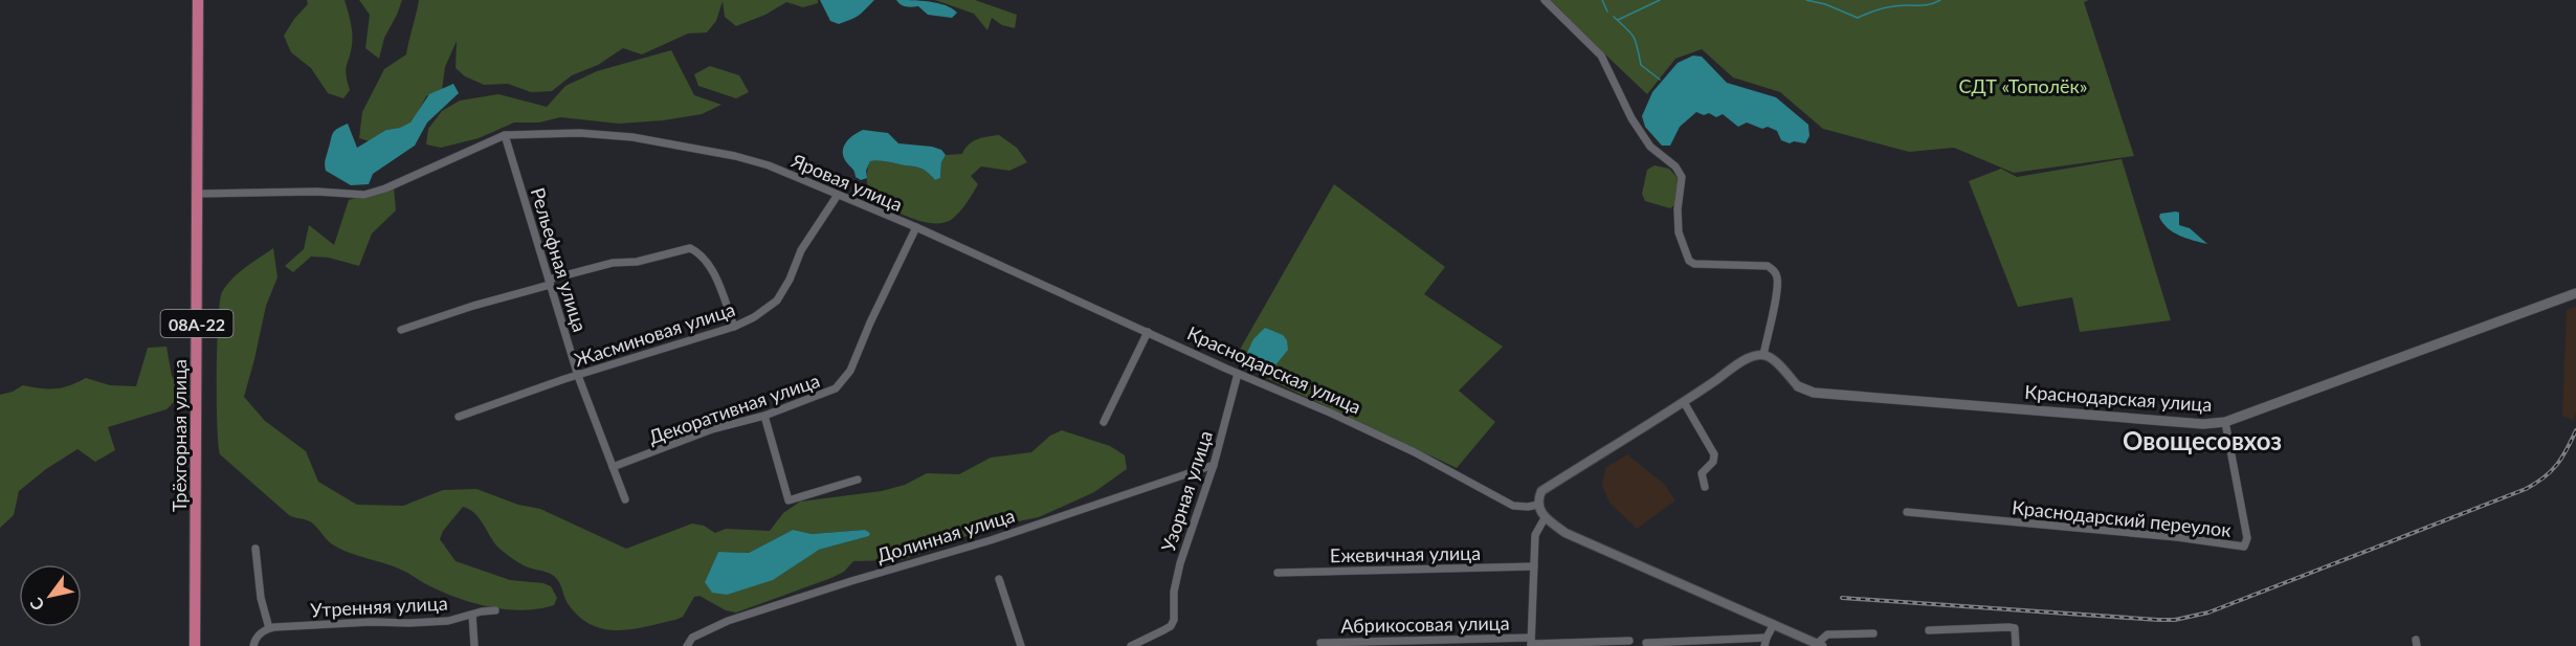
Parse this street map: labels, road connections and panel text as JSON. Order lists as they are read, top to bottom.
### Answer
{
  "streets": {
    "highway": ["08А-22", "Трёхгорная улица"],
    "main road": ["Краснодарская улица"],
    "street": [
      "Яровая улица",
      "Рельефная улица",
      "Жасминовая улица",
      "Декоративная улица",
      "Узорная улица",
      "Краснодарский переулок",
      "Долинная улица",
      "Ежевичная улица",
      "Утренняя улица",
      "Абрикосовая улица"
    ]
  },
  "crossings": [
    ["Яровая улица", "Рельефная улица"],
    ["Яровая улица", "Жасминовая улица"],
    ["Яровая улица", "Краснодарская улица"],
    ["Яровая улица", "Декоративная улица"],
    ["Рельефная улица", "Жасминовая улица"],
    ["Рельефная улица", "Декоративная улица"],
    ["Краснодарская улица", "Узорная улица"],
    ["Краснодарская улица", "Краснодарский переулок"],
    ["Узорная улица", "Долинная улица"]
  ],
  "districts": ["Овощесовхоз"],
  "parks": ["СДТ «Тополёк»"],
  "north": "bottom left"
}
